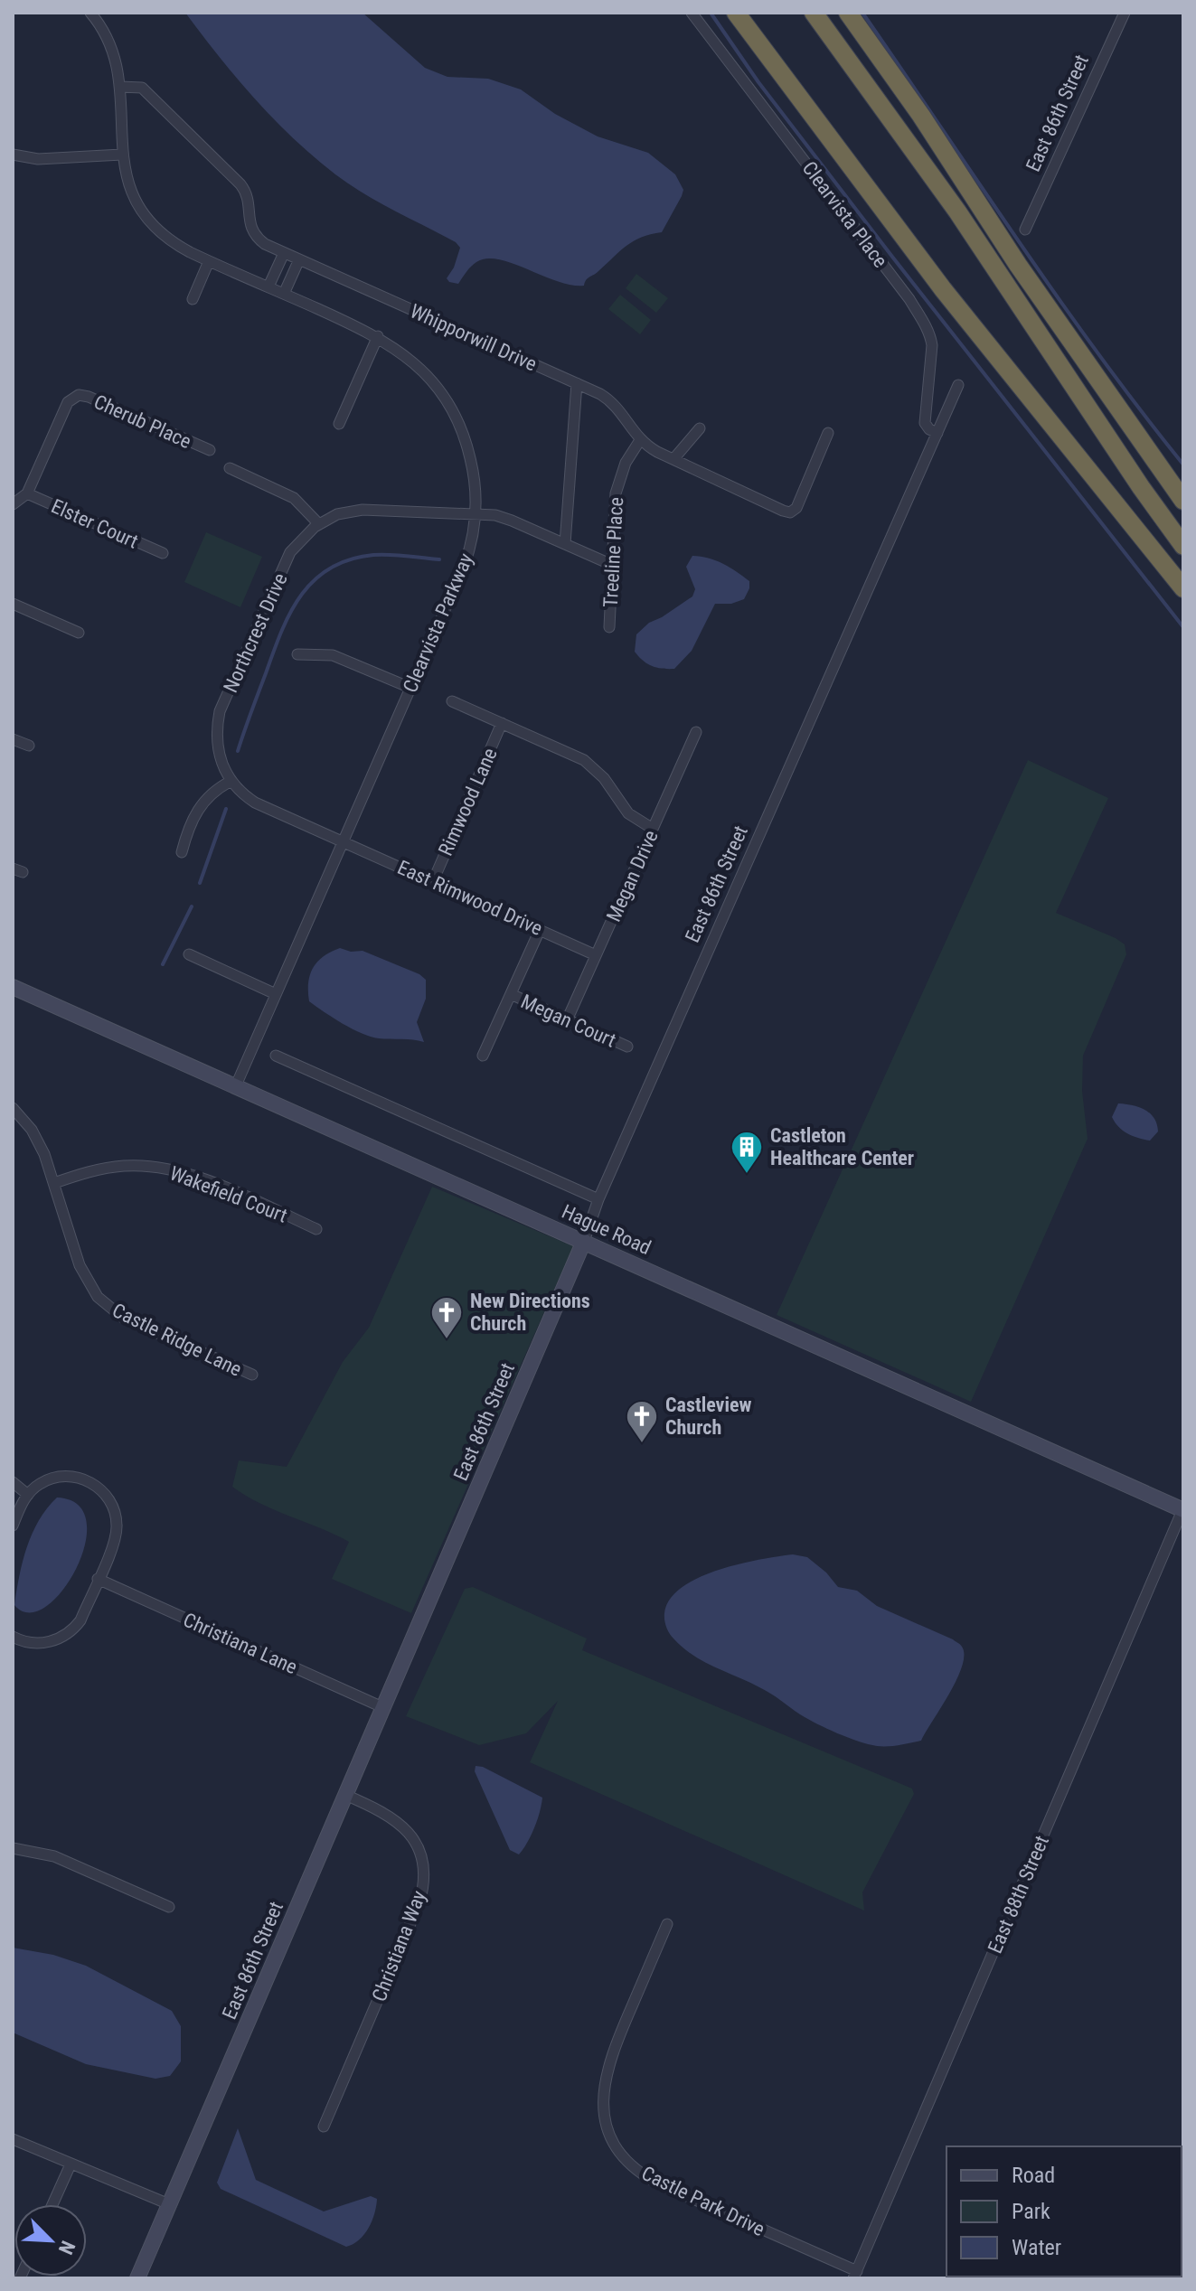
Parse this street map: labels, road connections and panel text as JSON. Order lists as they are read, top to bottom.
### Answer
{
  "streets": {
    "street": [
      "East 86th Street",
      "Clearvista Place",
      "Whipporwill Drive",
      "Cherub Place",
      "Elster Court",
      "Treeline Place",
      "Clearvista Parkway",
      "Northcrest Drive",
      "Rimwood Lane",
      "Megan Drive",
      "East Rimwood Drive",
      "Megan Court",
      "Wakefield Court",
      "Hague Road",
      "Castle Ridge Lane",
      "Christiana Lane",
      "East 88th Street",
      "Christiana Way",
      "Castle Park Drive"
    ]
  },
  "crossings": [
    ["East 86th Street", "Clearvista Place"],
    ["East 86th Street", "Hague Road"],
    ["East 86th Street", "Christiana Lane"],
    ["East 86th Street", "Christiana Way"],
    ["Whipporwill Drive", "Treeline Place"],
    ["Whipporwill Drive", "Clearvista Parkway"],
    ["Cherub Place", "Elster Court"],
    ["Treeline Place", "Northcrest Drive"],
    ["Clearvista Parkway", "Northcrest Drive"],
    ["Clearvista Parkway", "East Rimwood Drive"],
    ["Clearvista Parkway", "Hague Road"],
    ["Northcrest Drive", "East Rimwood Drive"],
    ["Rimwood Lane", "East Rimwood Drive"],
    ["Megan Drive", "East Rimwood Drive"],
    ["Megan Drive", "Megan Court"],
    ["Wakefield Court", "Castle Ridge Lane"],
    ["Hague Road", "East 88th Street"],
    ["East 88th Street", "Castle Park Drive"]
  ],
  "places": {
    "building": ["Castleton Healthcare Center"],
    "church": ["New Directions Church", "Castleview Church"]
  },
  "legend": ["Road", "Park", "Water"],
  "north": "bottom right"
}
